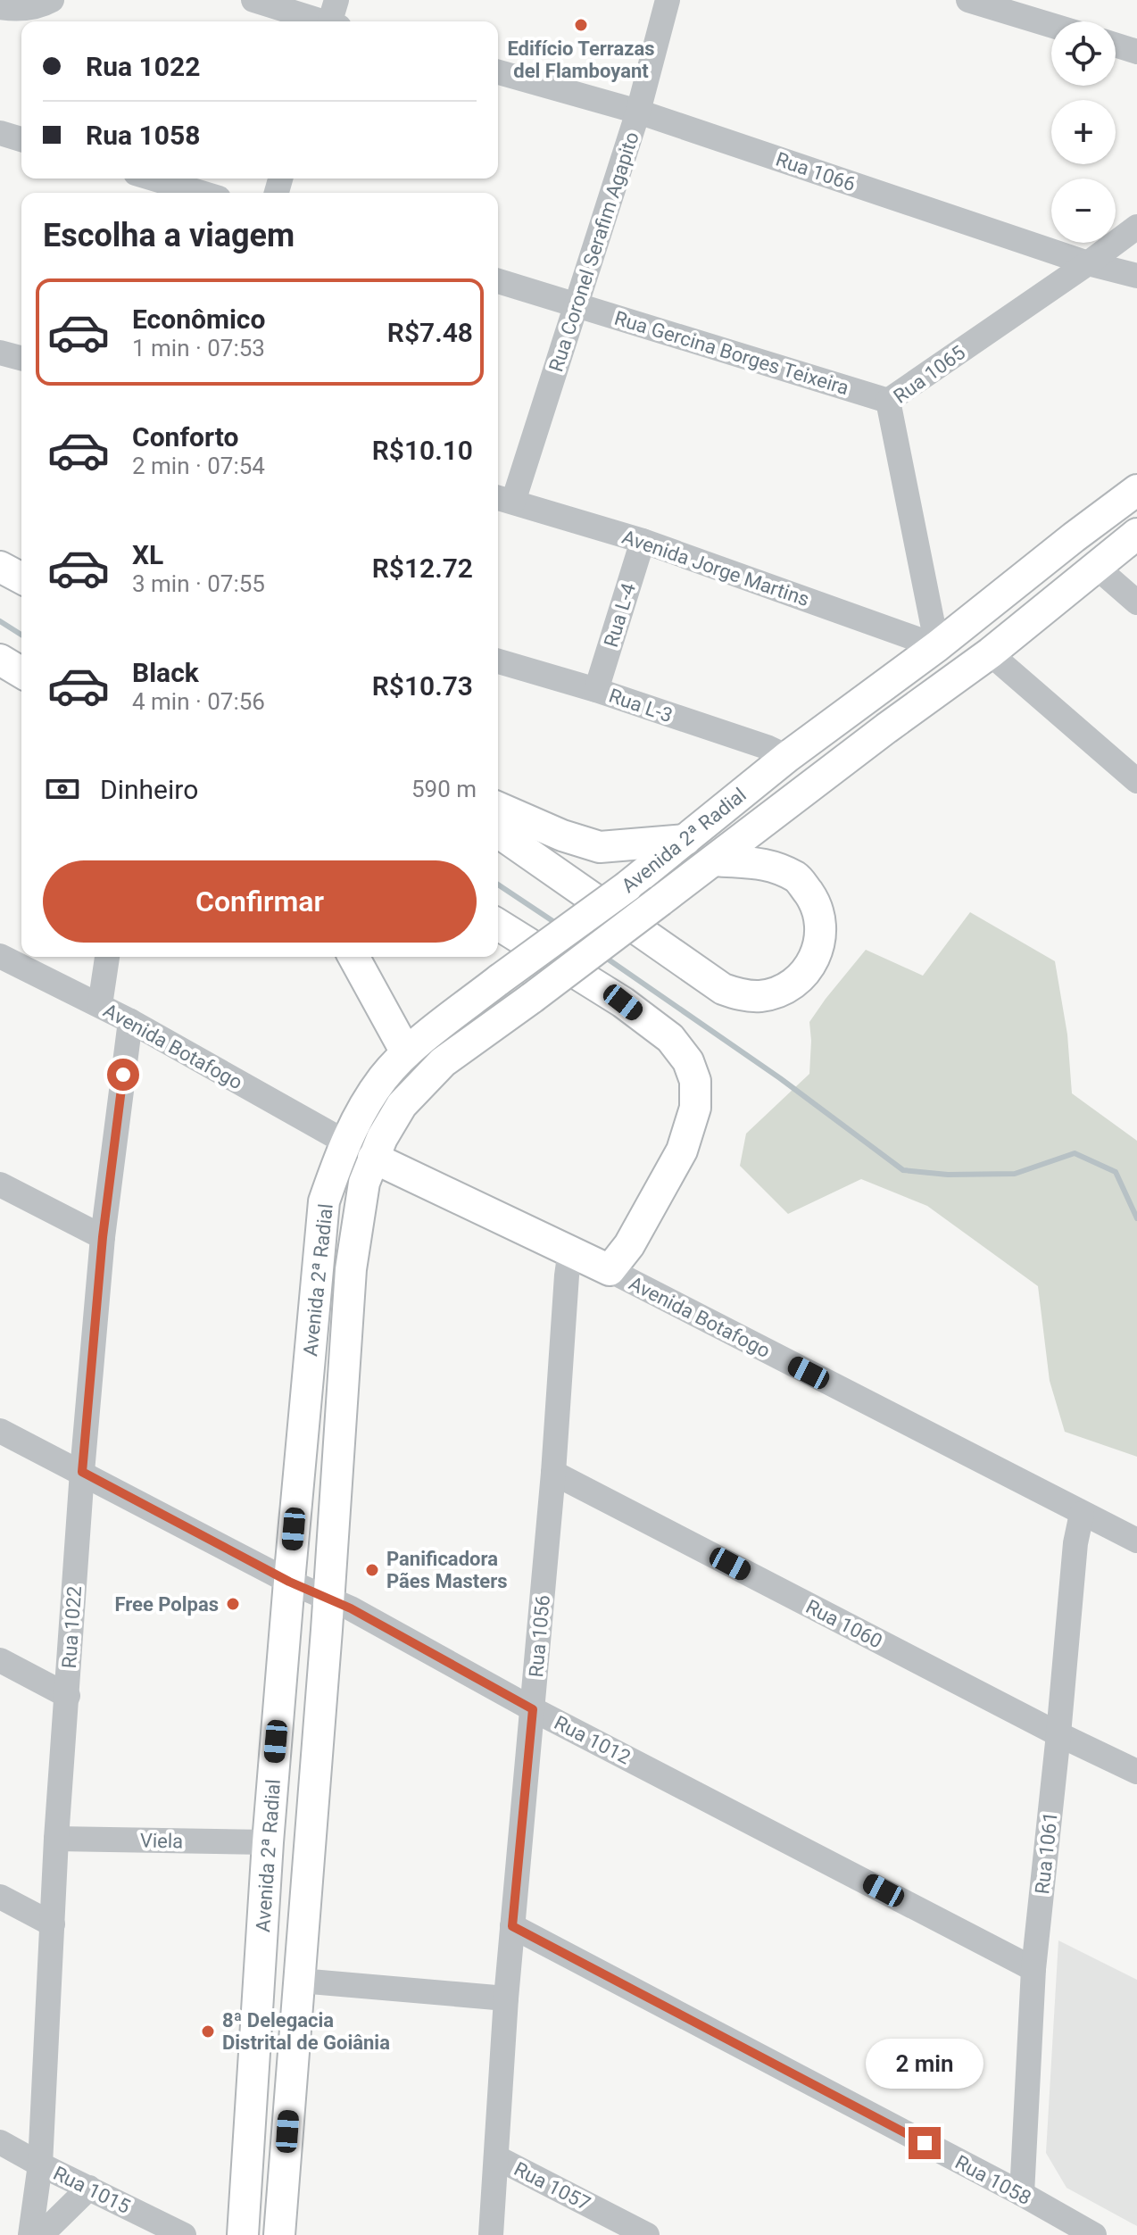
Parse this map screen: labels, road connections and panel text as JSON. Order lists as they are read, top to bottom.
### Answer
{
  "streets": {
    "main road": ["Avenida 2ª Radial", "Avenida Botafogo"],
    "street": [
      "Rua 1066",
      "Rua Coronel Serafim Agapito",
      "Rua Gercina Borges Teixeira",
      "Rua 1065",
      "Avenida Jorge Martins",
      "Rua L-4",
      "Rua L-3",
      "Rua 1060",
      "Rua 1022",
      "Rua 1056",
      "Rua 1012",
      "Viela",
      "Rua 1061",
      "Rua 1058",
      "Rua 1057",
      "Rua 1015"
    ]
  },
  "crossings": [
    ["Rua 1066", "Rua Coronel Serafim Agapito"],
    ["Rua 1066", "Rua 1065"],
    ["Rua Coronel Serafim Agapito", "Rua Gercina Borges Teixeira"],
    ["Rua Coronel Serafim Agapito", "Avenida Jorge Martins"],
    ["Rua Gercina Borges Teixeira", "Rua 1065"],
    ["Rua 1065", "Avenida Jorge Martins"],
    ["Rua 1065", "Avenida 2ª Radial"],
    ["Avenida Jorge Martins", "Rua L-4"],
    ["Avenida Jorge Martins", "Avenida 2ª Radial"],
    ["Rua L-4", "Rua L-3"],
    ["Rua L-3", "Avenida 2ª Radial"],
    ["Avenida 2ª Radial", "Avenida Botafogo"],
    ["Avenida 2ª Radial", "Rua 1012"],
    ["Avenida 2ª Radial", "Viela"],
    ["Avenida Botafogo", "Rua 1022"],
    ["Avenida Botafogo", "Rua 1056"],
    ["Avenida Botafogo", "Rua 1061"],
    ["Rua 1060", "Rua 1056"],
    ["Rua 1060", "Rua 1061"],
    ["Rua 1022", "Rua 1012"],
    ["Rua 1022", "Viela"],
    ["Rua 1022", "Rua 1015"],
    ["Rua 1056", "Rua 1012"],
    ["Rua 1056", "Rua 1058"],
    ["Rua 1056", "Rua 1057"],
    ["Rua 1012", "Rua 1061"],
    ["Rua 1061", "Rua 1058"]
  ],
  "places": [
    "Edifício Terrazas del Flamboyant",
    "Panificadora Pães Masters",
    "Free Polpas",
    "8ª Delegacia Distrital de Goiânia"
  ],
  "page": {
    "map_buttons": ["+", "−"],
    "banner": ["Rua 1022", "Rua 1058"],
    "heading": "Escolha a viagem",
    "list": [
      {
        "name": "Econômico",
        "note": "1 min · 07:53",
        "value": "R$7.48"
      },
      {
        "name": "Conforto",
        "note": "2 min · 07:54",
        "value": "R$10.10"
      },
      {
        "name": "XL",
        "note": "3 min · 07:55",
        "value": "R$12.72"
      },
      {
        "name": "Black",
        "note": "4 min · 07:56",
        "value": "R$10.73"
      }
    ],
    "pay": ["Dinheiro", "590 m"],
    "buttons": "Confirmar",
    "bubble": "2 min"
  }
}
